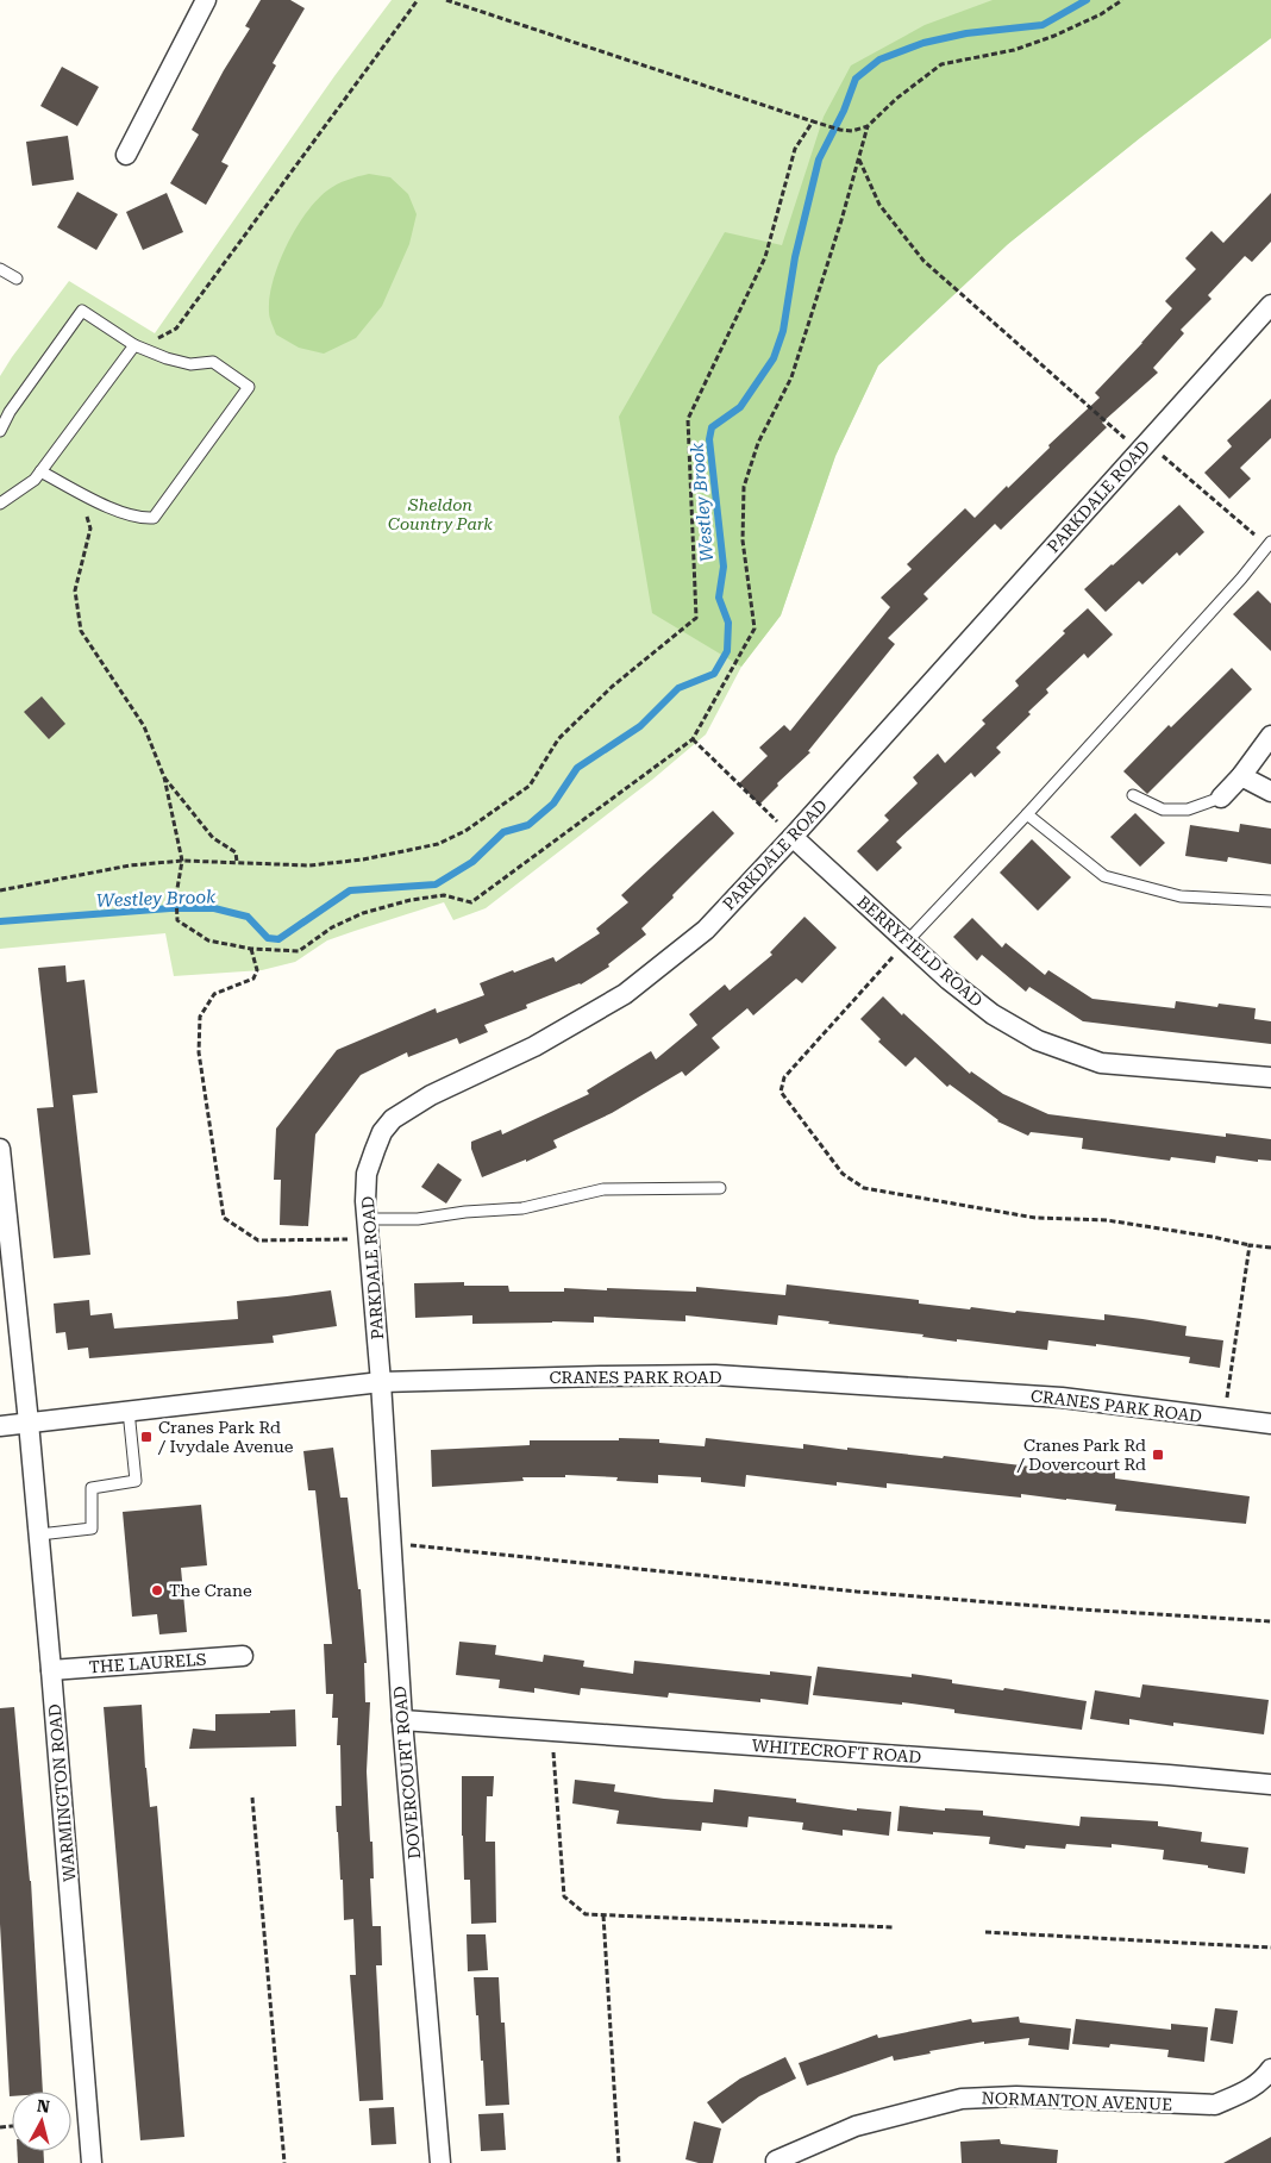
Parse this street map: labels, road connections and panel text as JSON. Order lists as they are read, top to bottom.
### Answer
{
  "streets": {
    "street": [
      "PARKDALE ROAD",
      "BERRYFIELD ROAD",
      "CRANES PARK ROAD",
      "THE LAURELS",
      "WHITECROFT ROAD",
      "DOVERCOURT ROAD",
      "WARMINGTON ROAD",
      "NORMANTON AVENUE"
    ]
  },
  "crossings": [
    ["PARKDALE ROAD", "BERRYFIELD ROAD"],
    ["PARKDALE ROAD", "CRANES PARK ROAD"],
    ["PARKDALE ROAD", "DOVERCOURT ROAD"],
    ["CRANES PARK ROAD", "DOVERCOURT ROAD"],
    ["CRANES PARK ROAD", "WARMINGTON ROAD"],
    ["THE LAURELS", "WARMINGTON ROAD"],
    ["WHITECROFT ROAD", "DOVERCOURT ROAD"]
  ],
  "water": ["Westley Brook"],
  "parks": ["Sheldon Country Park"],
  "places": {
    "transit": ["Cranes Park Rd / Ivydale Avenue", "Cranes Park Rd / Dovercourt Rd"],
    "other": ["The Crane"]
  },
  "north": "top"
}
